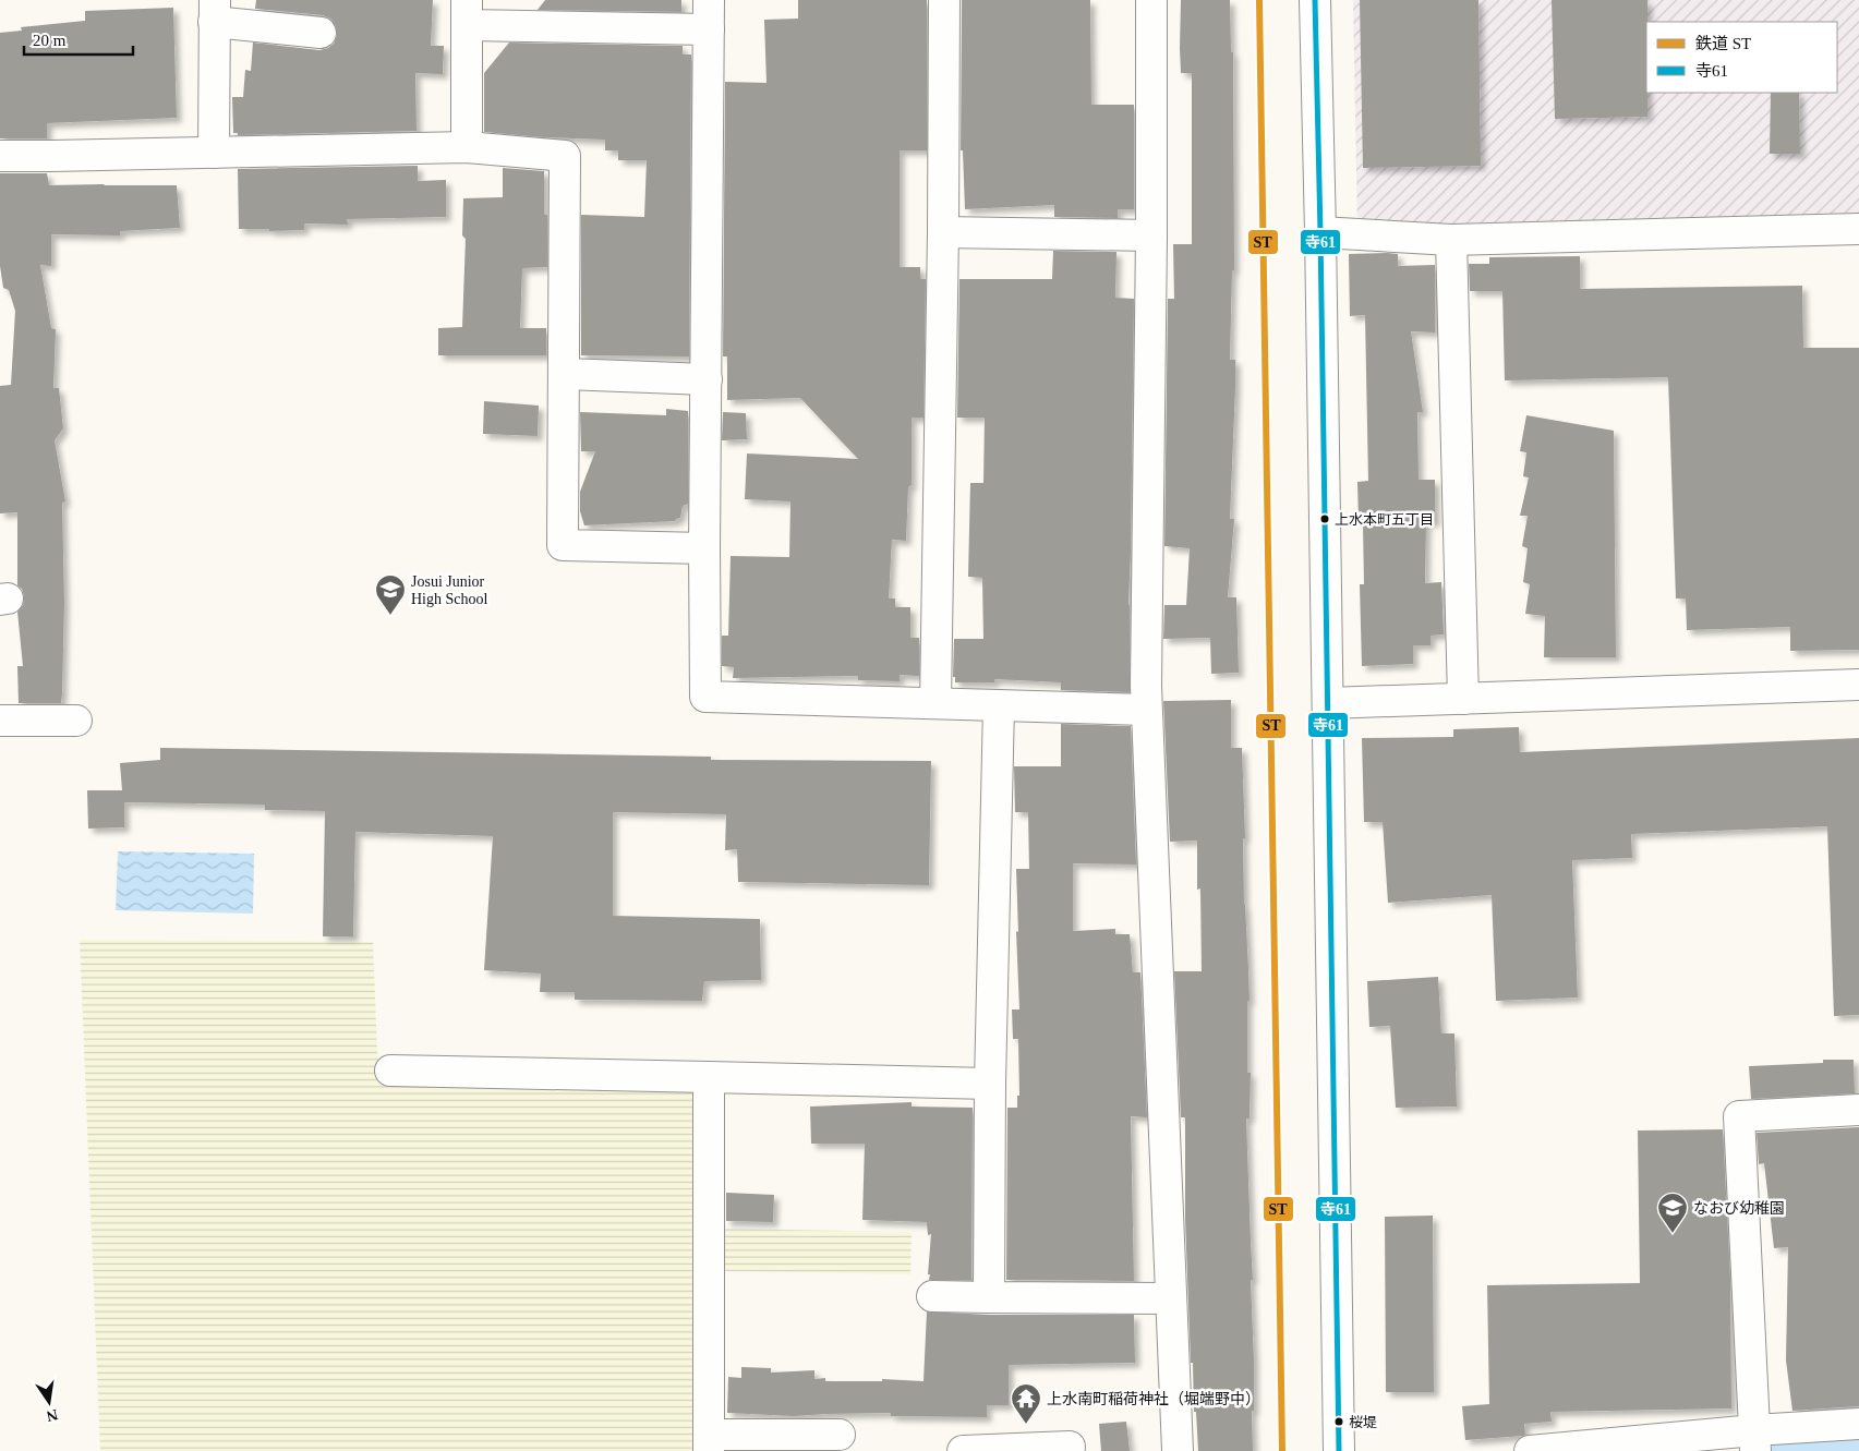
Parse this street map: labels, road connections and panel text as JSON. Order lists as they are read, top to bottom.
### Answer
{
  "places": {
    "other": ["上水本町五丁目", "桜堤"],
    "school or university": ["Josui Junior High School", "なおび幼稚園"],
    "temple": ["上水南町稲荷神社（堀端野中）"]
  },
  "lines": ["rail line ST", "transit line 寺61"],
  "legend": ["鉄道 ST", "寺61"],
  "scale_bar": "20 m",
  "north": "bottom"
}
